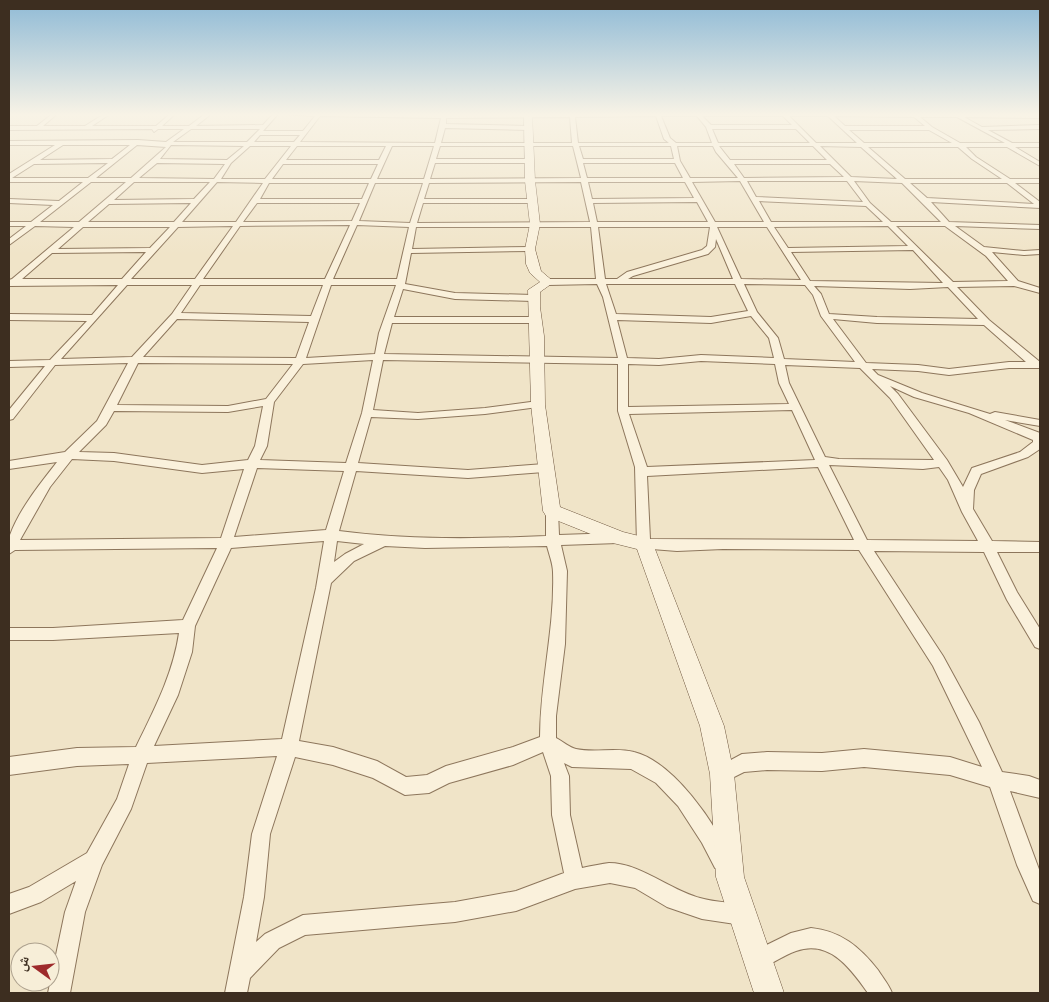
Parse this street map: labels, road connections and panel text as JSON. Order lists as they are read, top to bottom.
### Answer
{
  "north": "left"
}
